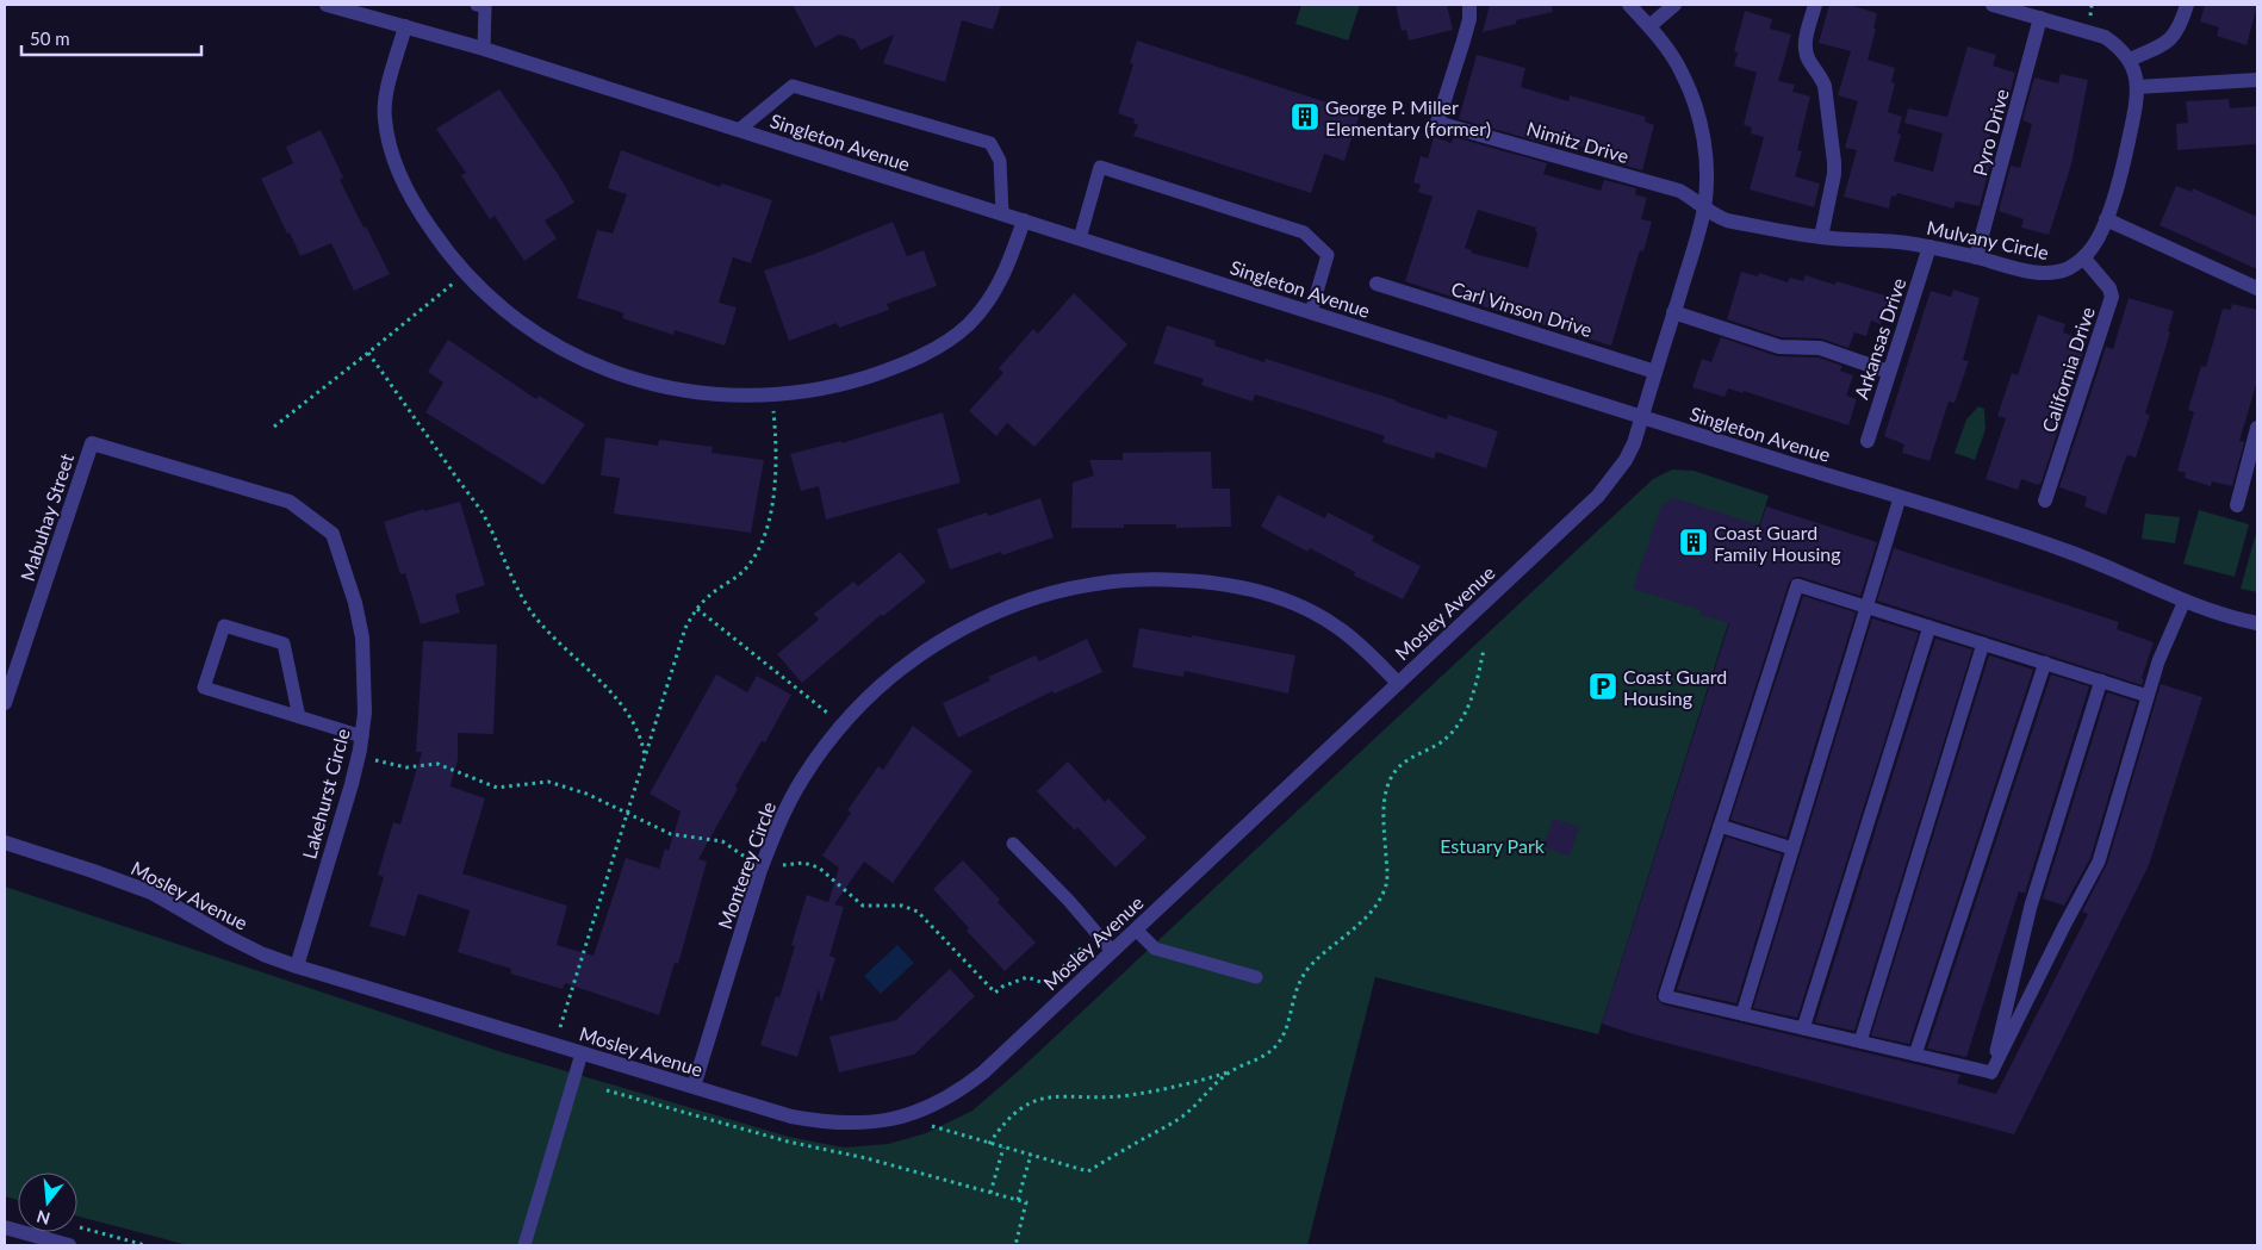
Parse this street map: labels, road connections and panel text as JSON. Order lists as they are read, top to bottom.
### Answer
{
  "streets": {
    "street": [
      "Pyro Drive",
      "Singleton Avenue",
      "Nimitz Drive",
      "Mulvany Circle",
      "Carl Vinson Drive",
      "Arkansas Drive",
      "California Drive",
      "Mabuhay Street",
      "Mosley Avenue",
      "Lakehurst Circle",
      "Monterey Circle"
    ]
  },
  "crossings": [
    ["Pyro Drive", "Mulvany Circle"],
    ["Singleton Avenue", "Mosley Avenue"],
    ["Nimitz Drive", "Mulvany Circle"],
    ["Nimitz Drive", "Mosley Avenue"],
    ["Mulvany Circle", "Arkansas Drive"],
    ["Mulvany Circle", "California Drive"],
    ["Mulvany Circle", "Mosley Avenue"],
    ["Carl Vinson Drive", "Mosley Avenue"],
    ["Mabuhay Street", "Lakehurst Circle"],
    ["Mosley Avenue", "Lakehurst Circle"],
    ["Mosley Avenue", "Monterey Circle"]
  ],
  "parks": ["Estuary Park"],
  "places": {
    "building": ["George P. Miller Elementary (former)", "Coast Guard Family Housing"],
    "parking": ["Coast Guard Housing"]
  },
  "scale_bar": "50 m",
  "north": "bottom"
}
